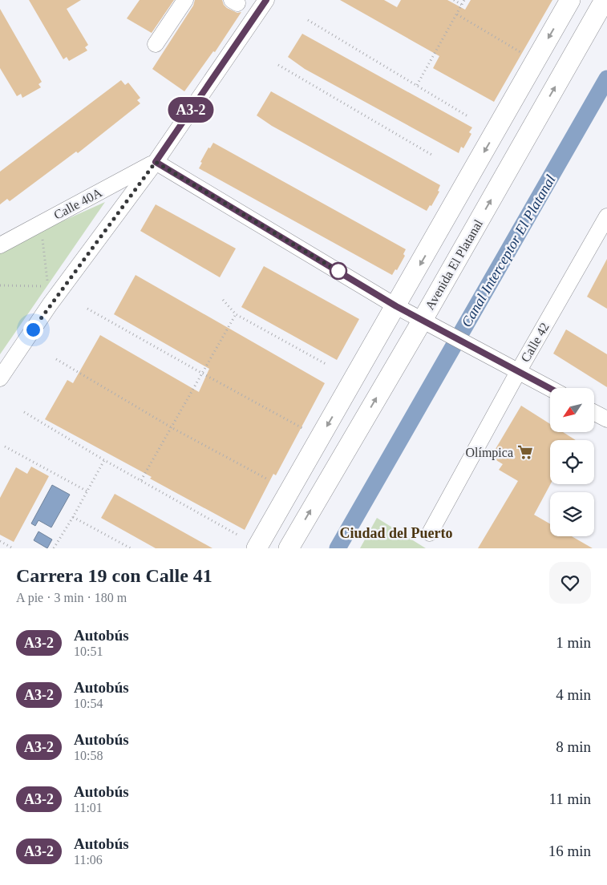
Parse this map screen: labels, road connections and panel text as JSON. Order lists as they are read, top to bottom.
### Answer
{
  "streets": {
    "main road": ["Avenida El Platanal"],
    "street": ["Calle 40A", "Calle 42"]
  },
  "districts": ["Ciudad del Puerto"],
  "water": ["Canal Interceptor El Platanal"],
  "places": {
    "supermarket": ["Olímpica"]
  },
  "lines": ["bus line A3-2"],
  "north": "bottom left",
  "page": {
    "on_map": "A3-2",
    "heading": ["Carrera 19 con Calle 41", "A pie · 3 min · 180 m"],
    "list": [
      {
        "mark": "A3-2",
        "name": "Autobús",
        "note": "10:51",
        "value": "1 min"
      },
      {
        "mark": "A3-2",
        "name": "Autobús",
        "note": "10:54",
        "value": "4 min"
      },
      {
        "mark": "A3-2",
        "name": "Autobús",
        "note": "10:58",
        "value": "8 min"
      },
      {
        "mark": "A3-2",
        "name": "Autobús",
        "note": "11:01",
        "value": "11 min"
      },
      {
        "mark": "A3-2",
        "name": "Autobús",
        "note": "11:06",
        "value": "16 min"
      }
    ]
  }
}
